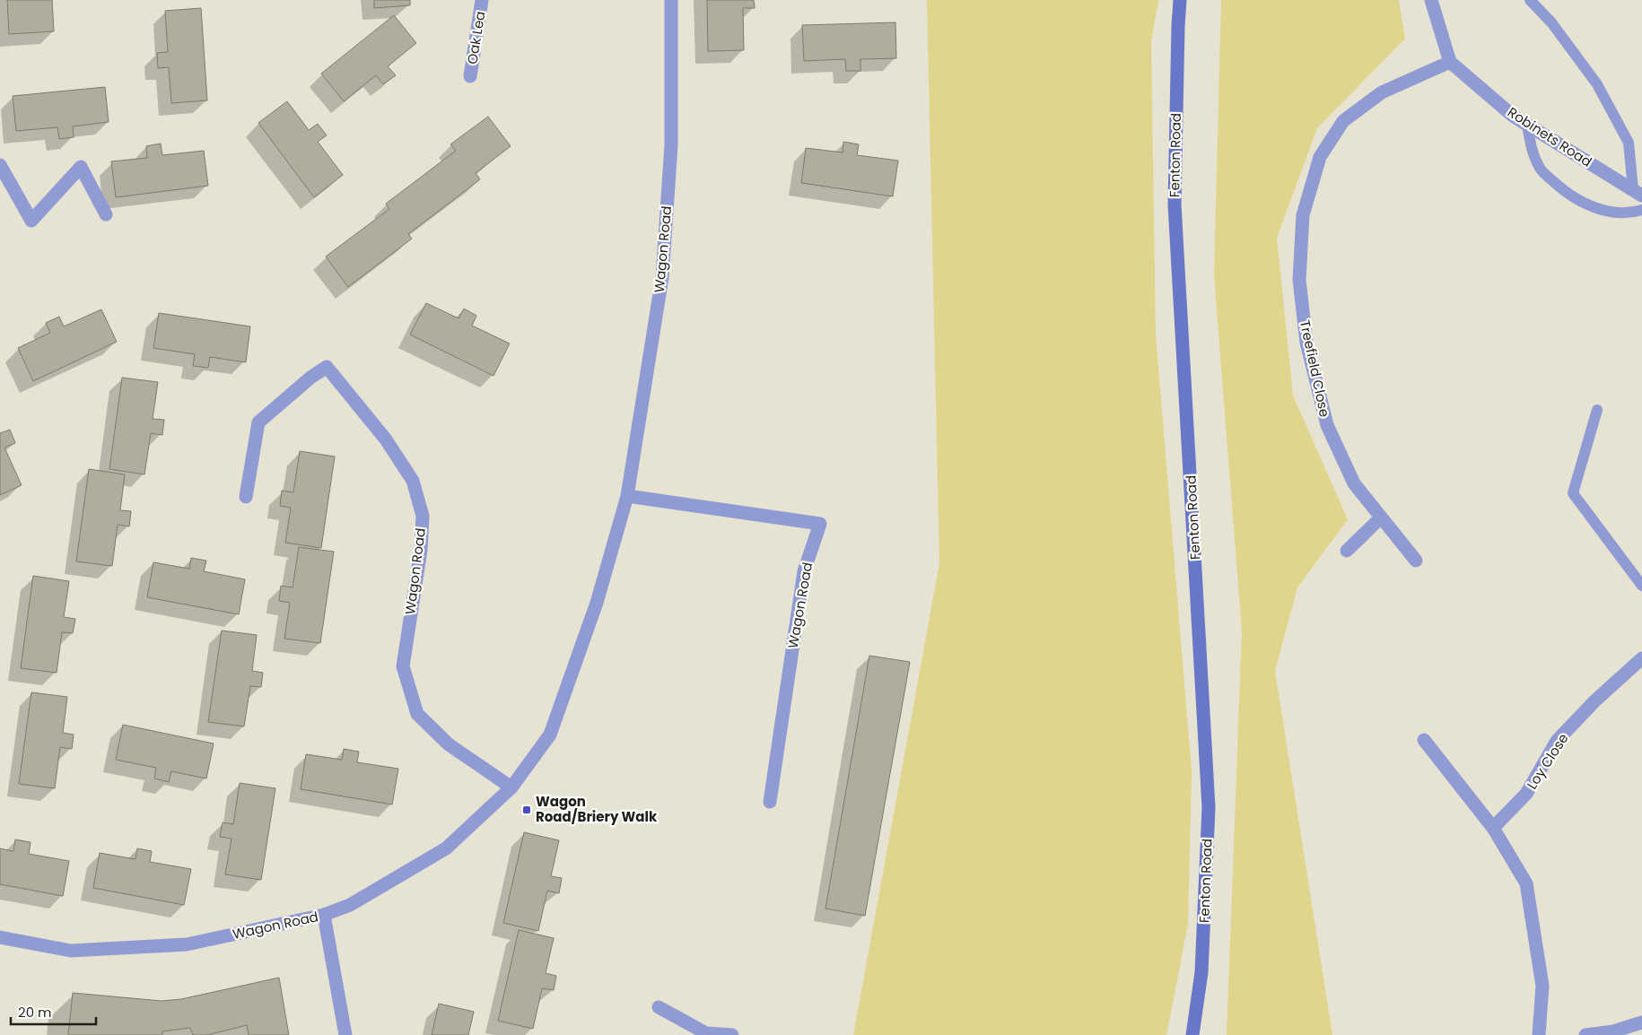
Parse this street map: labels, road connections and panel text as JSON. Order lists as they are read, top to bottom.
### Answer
{
  "streets": {
    "street": [
      "Oak Lea",
      "Robinets Road",
      "Fenton Road",
      "Wagon Road",
      "Treefield Close",
      "Loy Close"
    ]
  },
  "crossings": [
    ["Robinets Road", "Treefield Close"]
  ],
  "places": {
    "transit": ["Wagon Road/Briery Walk"]
  },
  "scale_bar": "20 m"
}
